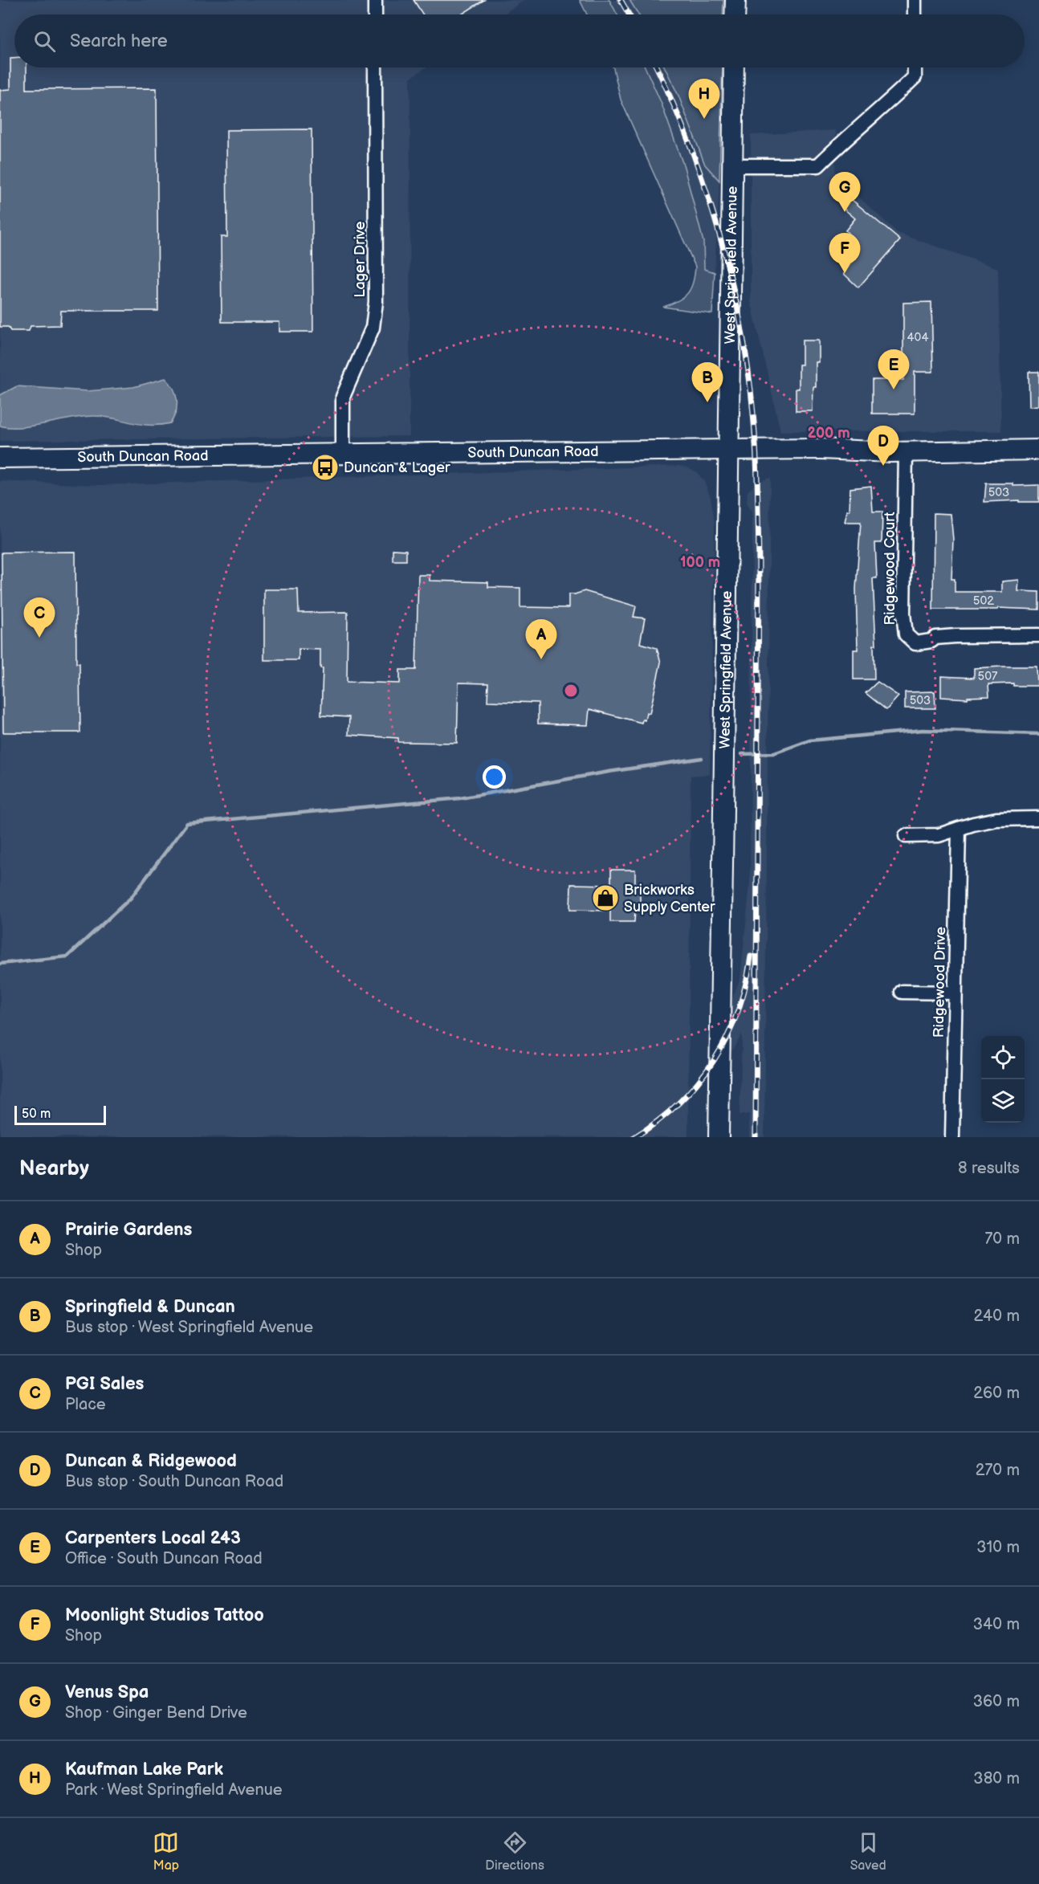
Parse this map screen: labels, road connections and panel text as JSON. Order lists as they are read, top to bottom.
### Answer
{
  "streets": {
    "main road": ["West Springfield Avenue", "South Duncan Road"],
    "street": ["Lager Drive", "Ridgewood Court", "Ridgewood Drive"]
  },
  "crossings": [
    ["Lager Drive", "South Duncan Road"],
    ["West Springfield Avenue", "South Duncan Road"],
    ["South Duncan Road", "Ridgewood Court"]
  ],
  "places": {
    "bus stop": ["Duncan & Lager"],
    "shop": ["Brickworks Supply Center"]
  },
  "house_numbers": [
    "404",
    "503",
    "502",
    "507",
    "503"
  ],
  "scale_bar": "50 m",
  "page": {
    "search": "Search here",
    "pins": [
      "H",
      "G",
      "F",
      "E",
      "B",
      "D",
      "C",
      "A"
    ],
    "scale": "50 m",
    "heading": ["Nearby", "8 results"],
    "list": [
      {
        "mark": "A",
        "name": "Prairie Gardens",
        "note": "Shop",
        "value": "70 m"
      },
      {
        "mark": "B",
        "name": "Springfield & Duncan",
        "note": "Bus stop · West Springfield Avenue",
        "value": "240 m"
      },
      {
        "mark": "C",
        "name": "PGI Sales",
        "note": "Place",
        "value": "260 m"
      },
      {
        "mark": "D",
        "name": "Duncan & Ridgewood",
        "note": "Bus stop · South Duncan Road",
        "value": "270 m"
      },
      {
        "mark": "E",
        "name": "Carpenters Local 243",
        "note": "Office · South Duncan Road",
        "value": "310 m"
      },
      {
        "mark": "F",
        "name": "Moonlight Studios Tattoo",
        "note": "Shop",
        "value": "340 m"
      },
      {
        "mark": "G",
        "name": "Venus Spa",
        "note": "Shop · Ginger Bend Drive",
        "value": "360 m"
      },
      {
        "mark": "H",
        "name": "Kaufman Lake Park",
        "note": "Park · West Springfield Avenue",
        "value": "380 m"
      }
    ],
    "nav": ["Map", "Directions", "Saved"]
  },
  "rings": ["200 m", "100 m"]
}
